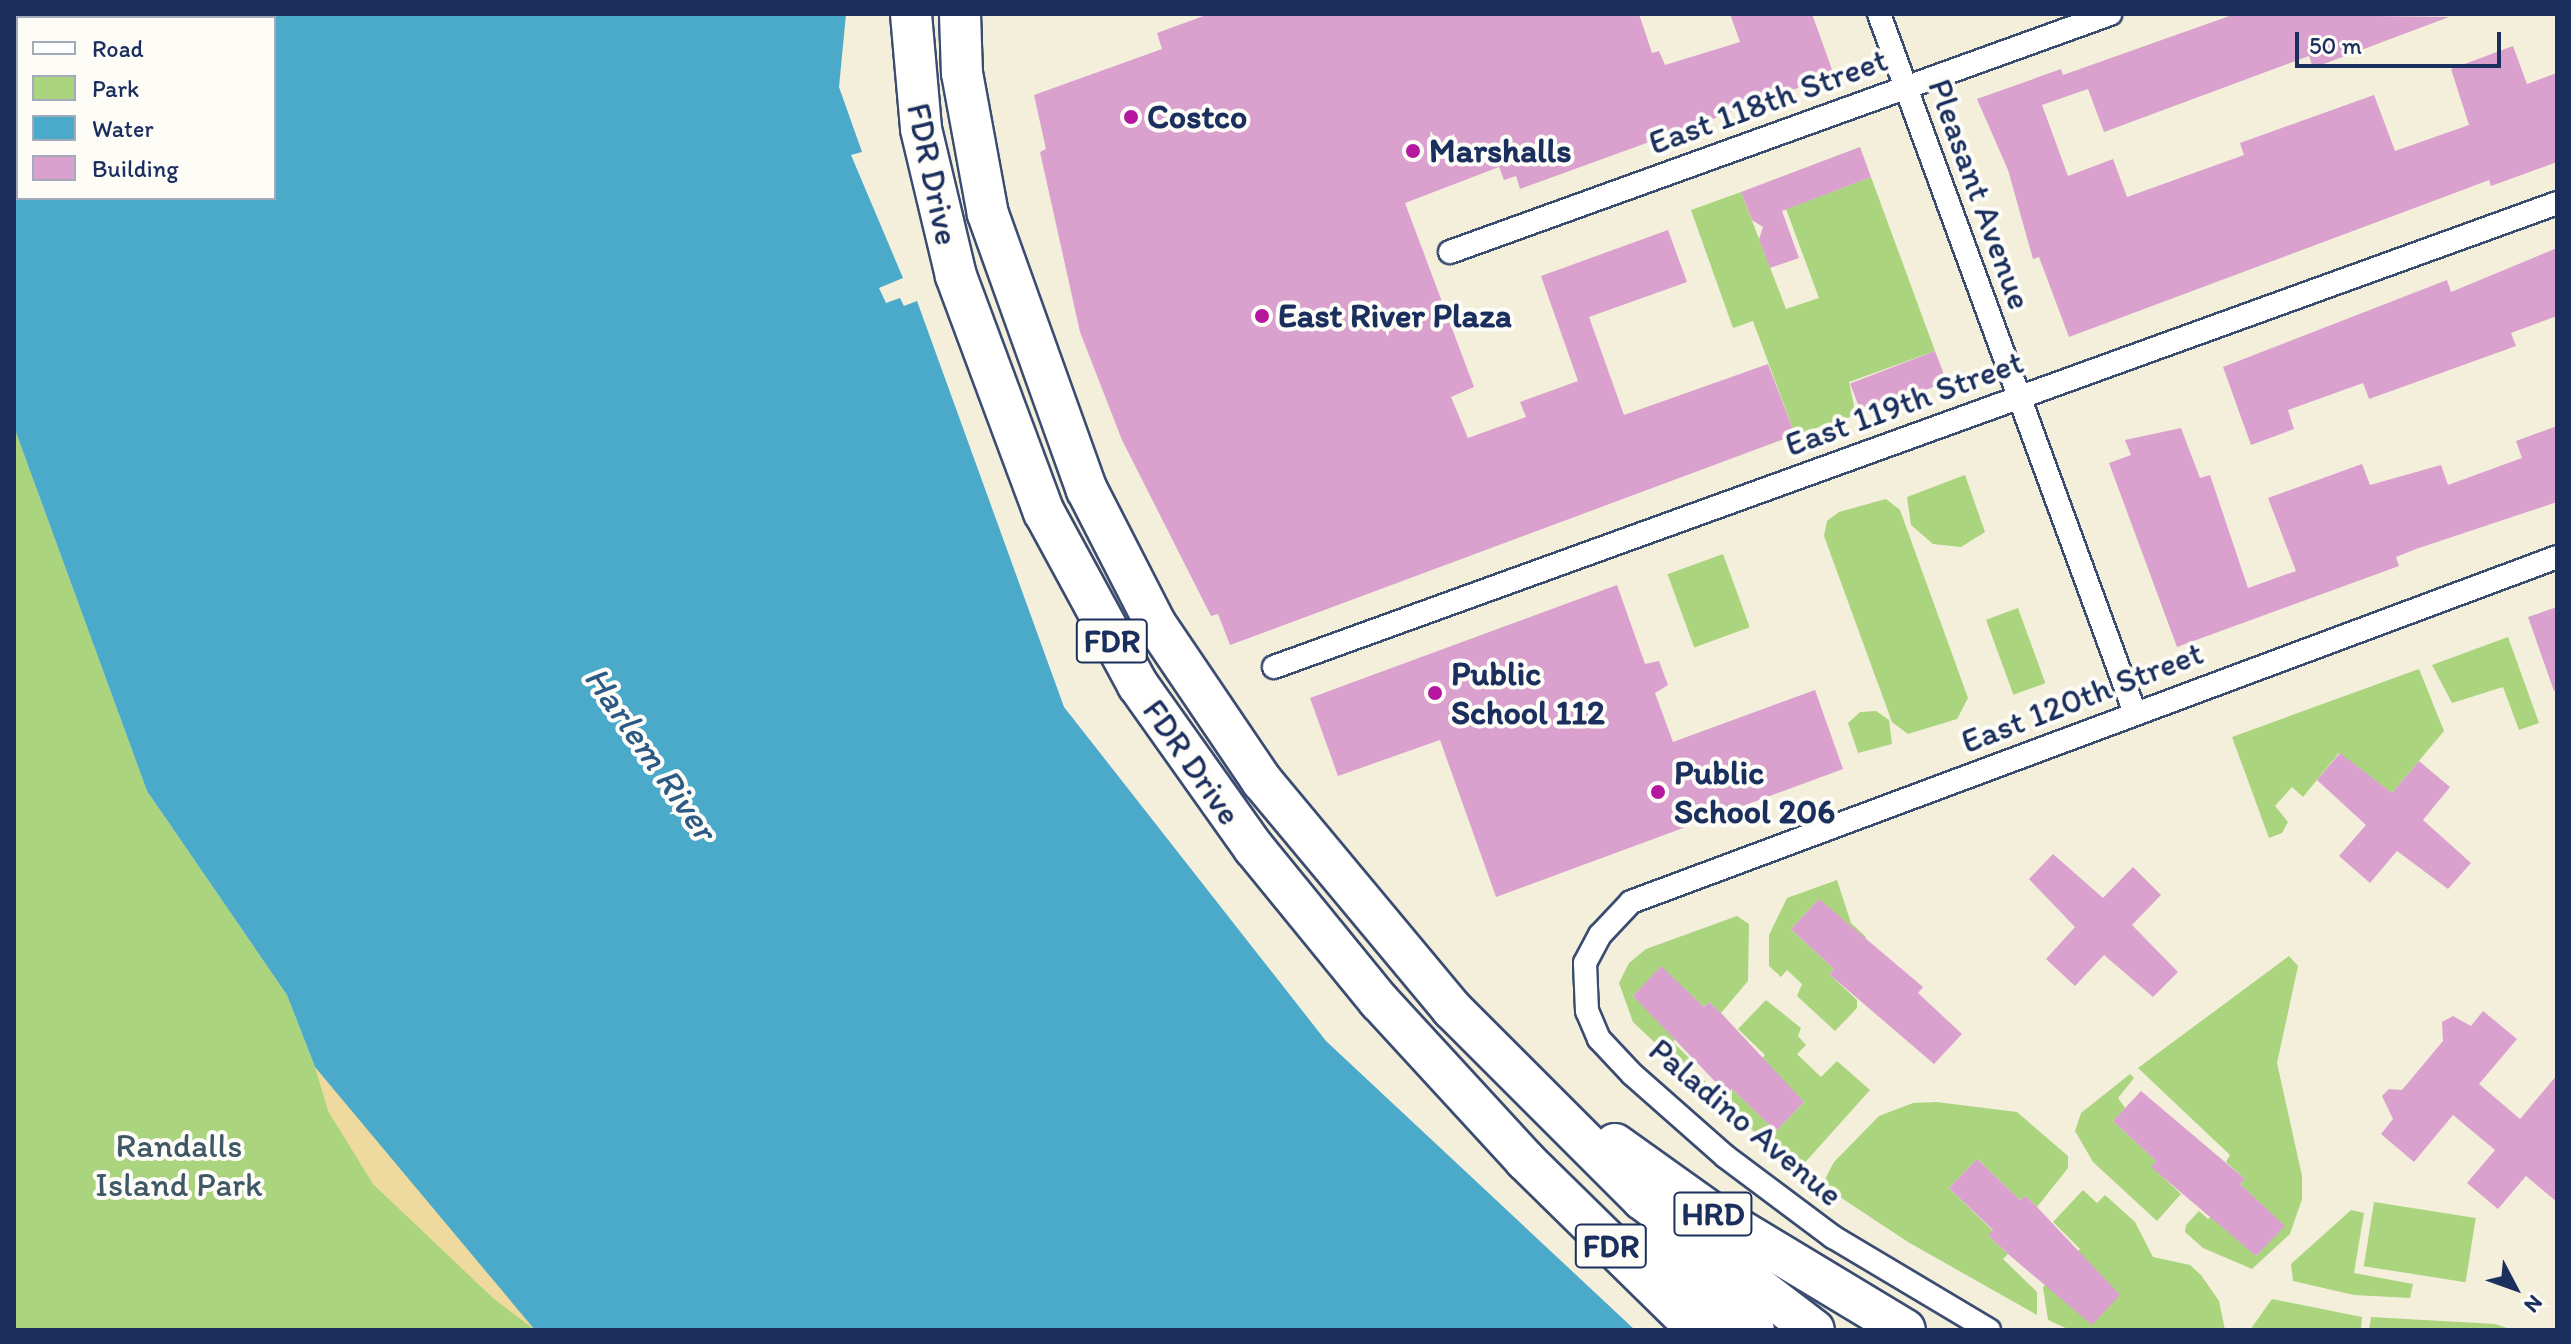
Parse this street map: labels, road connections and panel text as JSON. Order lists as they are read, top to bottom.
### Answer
{
  "streets": {
    "highway": ["FDR Drive", "FDR", "HRD"],
    "street": [
      "East 118th Street",
      "Pleasant Avenue",
      "East 119th Street",
      "East 120th Street",
      "Paladino Avenue"
    ]
  },
  "crossings": [
    ["East 118th Street", "Pleasant Avenue"],
    ["FDR Drive", "HRD"],
    ["Pleasant Avenue", "East 119th Street"],
    ["Pleasant Avenue", "East 120th Street"],
    ["East 120th Street", "Paladino Avenue"]
  ],
  "water": ["Harlem River"],
  "parks": ["Randalls Island Park"],
  "places": [
    "Costco",
    "Marshalls",
    "East River Plaza",
    "Public School 112",
    "Public School 206"
  ],
  "legend": [
    "Road",
    "Park",
    "Water",
    "Building"
  ],
  "scale_bar": "50 m",
  "north": "bottom right"
}
